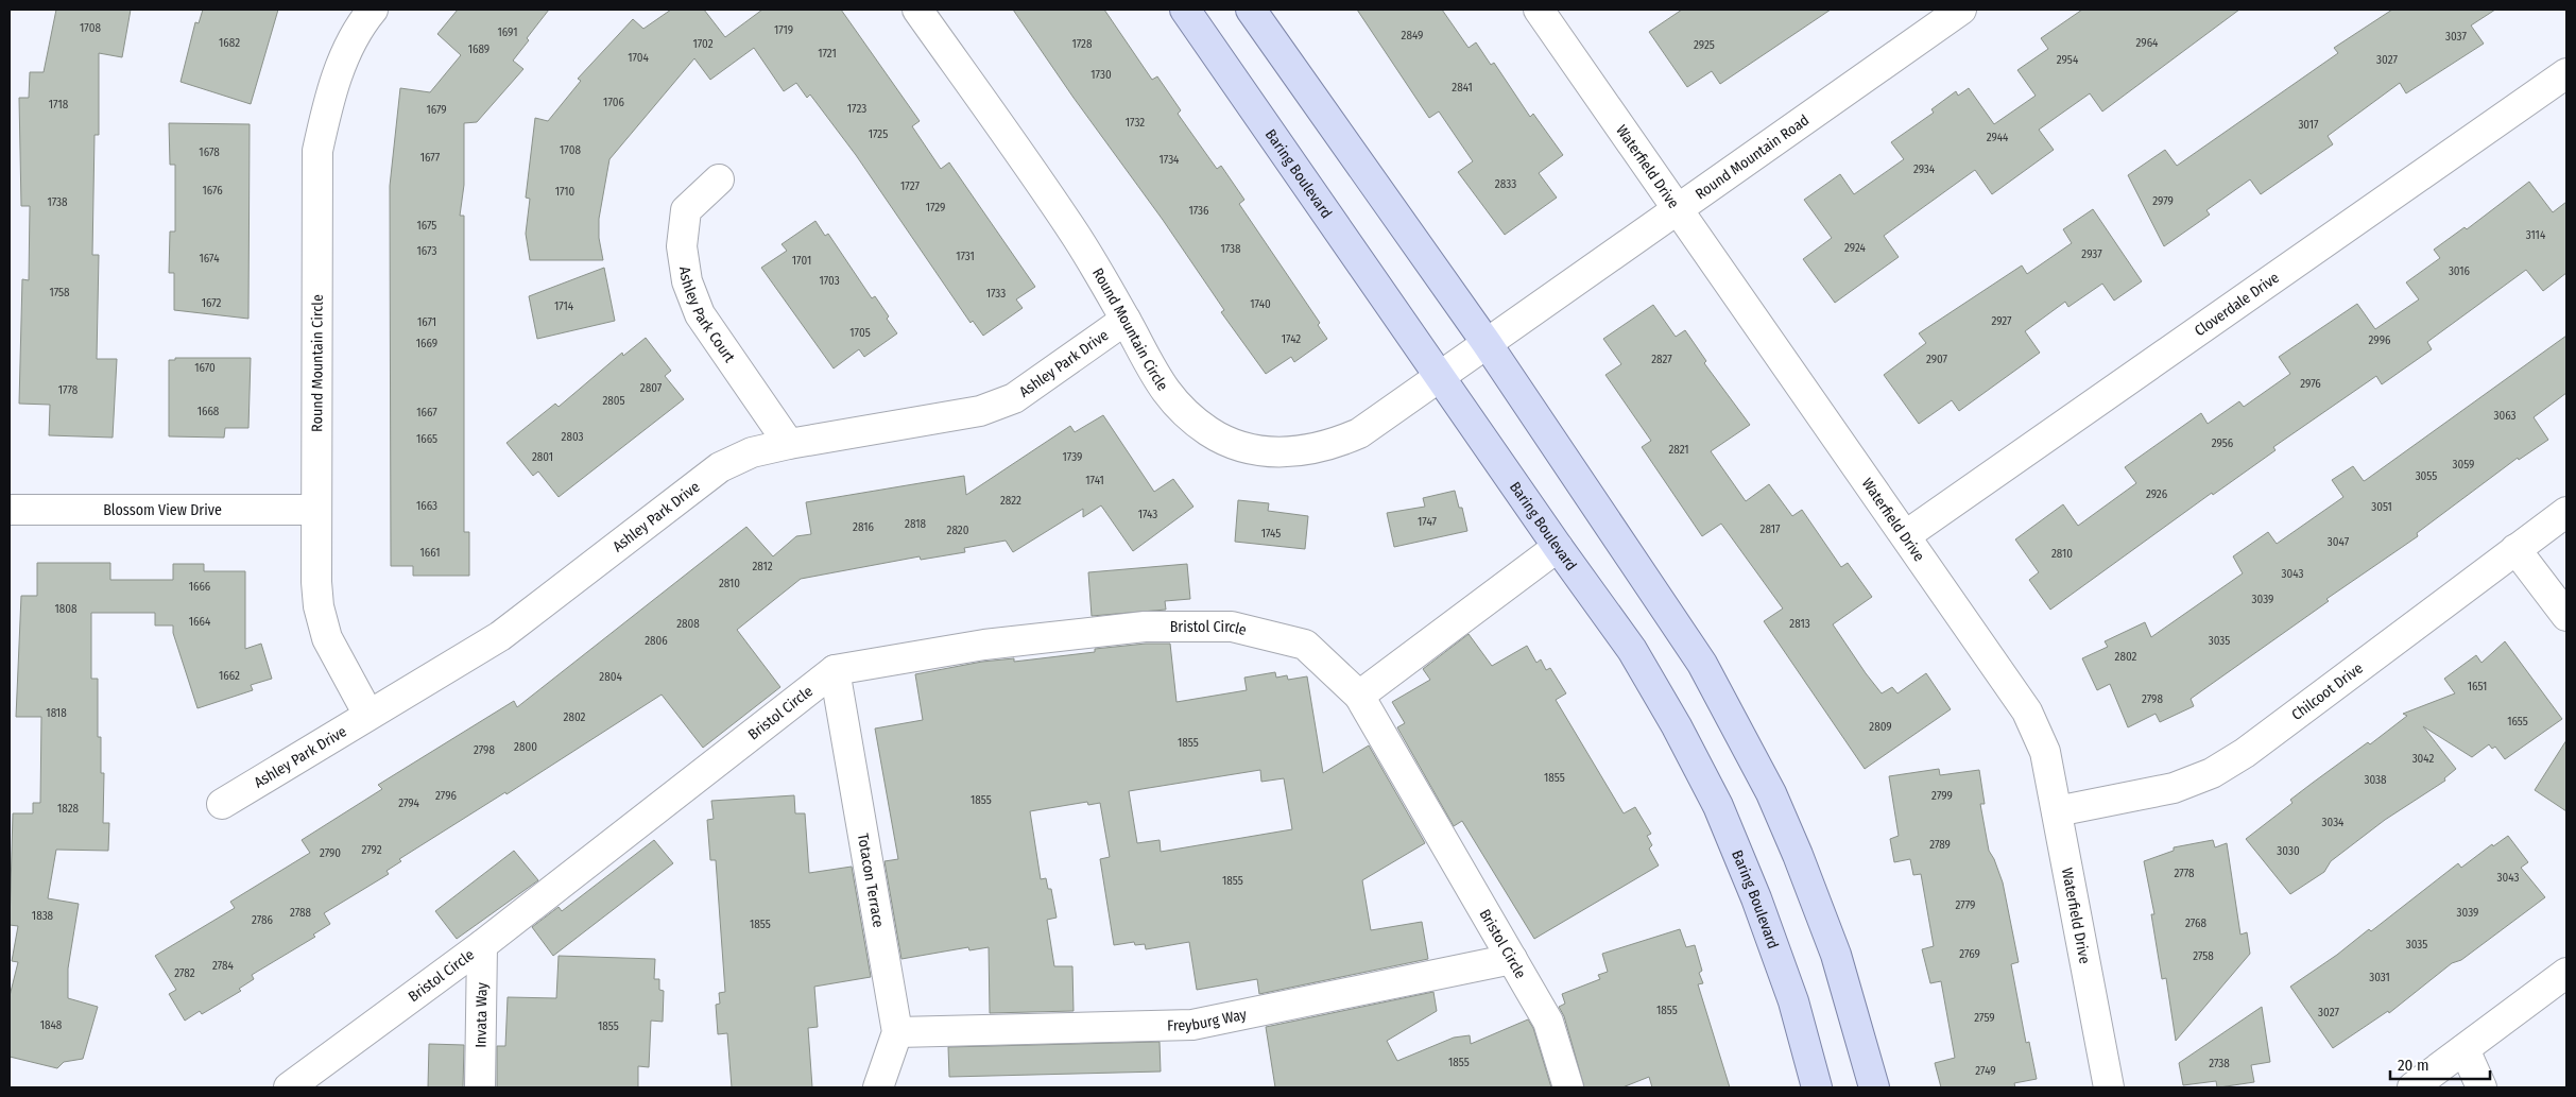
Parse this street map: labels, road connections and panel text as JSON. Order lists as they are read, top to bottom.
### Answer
{
  "streets": {
    "main road": ["Baring Boulevard"],
    "street": [
      "Round Mountain Road",
      "Waterfield Drive",
      "Cloverdale Drive",
      "Ashley Park Court",
      "Round Mountain Circle",
      "Ashley Park Drive",
      "Blossom View Drive",
      "Bristol Circle",
      "Chilcoot Drive",
      "Totacon Terrace",
      "Invata Way",
      "Freyburg Way"
    ]
  },
  "crossings": [
    ["Round Mountain Road", "Waterfield Drive"],
    ["Round Mountain Road", "Baring Boulevard"],
    ["Round Mountain Road", "Round Mountain Circle"],
    ["Waterfield Drive", "Cloverdale Drive"],
    ["Waterfield Drive", "Chilcoot Drive"],
    ["Baring Boulevard", "Round Mountain Circle"],
    ["Ashley Park Court", "Ashley Park Drive"],
    ["Round Mountain Circle", "Ashley Park Drive"],
    ["Round Mountain Circle", "Blossom View Drive"],
    ["Bristol Circle", "Totacon Terrace"],
    ["Bristol Circle", "Invata Way"],
    ["Bristol Circle", "Freyburg Way"],
    ["Totacon Terrace", "Freyburg Way"]
  ],
  "house_numbers": [
    "1708",
    "1719",
    "1691",
    "2849",
    "3037",
    "1682",
    "2964",
    "1702",
    "1728",
    "2925",
    "1689",
    "1721",
    "1704",
    "2954",
    "3027",
    "1730",
    "2841",
    "1706",
    "1718",
    "1723",
    "1679",
    "1732",
    "3017",
    "1725",
    "2944",
    "1708",
    "1678",
    "1677",
    "1734",
    "2934",
    "2833",
    "1727",
    "1676",
    "1710",
    "2979",
    "1738",
    "1729",
    "1736",
    "1675",
    "3114",
    "2924",
    "1738",
    "1673",
    "2937",
    "1731",
    "1674",
    "1701",
    "3016",
    "1703",
    "1758",
    "1733",
    "1672",
    "1740",
    "1714",
    "2927",
    "1671",
    "1705",
    "1742",
    "2996",
    "1669",
    "2827",
    "2907",
    "1670",
    "2976",
    "2807",
    "1778",
    "2805",
    "1668",
    "1667",
    "3063",
    "2803",
    "1665",
    "2956",
    "2821",
    "2801",
    "1739",
    "3059",
    "3055",
    "1741",
    "2926",
    "2822",
    "1663",
    "3051",
    "1743",
    "1747",
    "2818",
    "2816",
    "2817",
    "2820",
    "1745",
    "3047",
    "1661",
    "2810",
    "2812",
    "3043",
    "2810",
    "1666",
    "3039",
    "1808",
    "1664",
    "2808",
    "2813",
    "2806",
    "3035",
    "2802",
    "1662",
    "2804",
    "1651",
    "2798",
    "1818",
    "2802",
    "1655",
    "2809",
    "1855",
    "2800",
    "2798",
    "3042",
    "1855",
    "3038",
    "2796",
    "2799",
    "1855",
    "2794",
    "1828",
    "3034",
    "2789",
    "2792",
    "3030",
    "2790",
    "2778",
    "3043",
    "1855",
    "2779",
    "2788",
    "3039",
    "1838",
    "2786",
    "2768",
    "1855",
    "3035",
    "2769",
    "2758",
    "2784",
    "2782",
    "3031",
    "1855",
    "3027",
    "2759",
    "1848",
    "1855",
    "1855",
    "2738",
    "2749"
  ],
  "scale_bar": "20 m"
}
